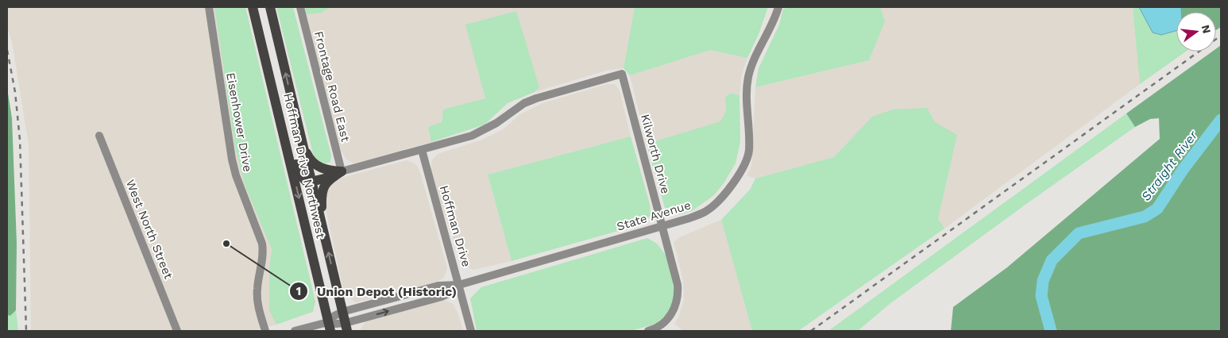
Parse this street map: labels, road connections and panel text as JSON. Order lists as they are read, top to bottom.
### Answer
{
  "streets": {
    "main road": ["Hoffman Drive Northwest"],
    "street": [
      "Frontage Road East",
      "Eisenhower Drive",
      "Kilworth Drive",
      "State Avenue",
      "Hoffman Drive",
      "West North Street"
    ]
  },
  "crossings": [
    ["Kilworth Drive", "State Avenue"],
    ["Kilworth Drive", "Hoffman Drive"],
    ["State Avenue", "Hoffman Drive"]
  ],
  "water": ["Straight River"],
  "places": ["Union Depot (Historic)"],
  "north": "right"
}
